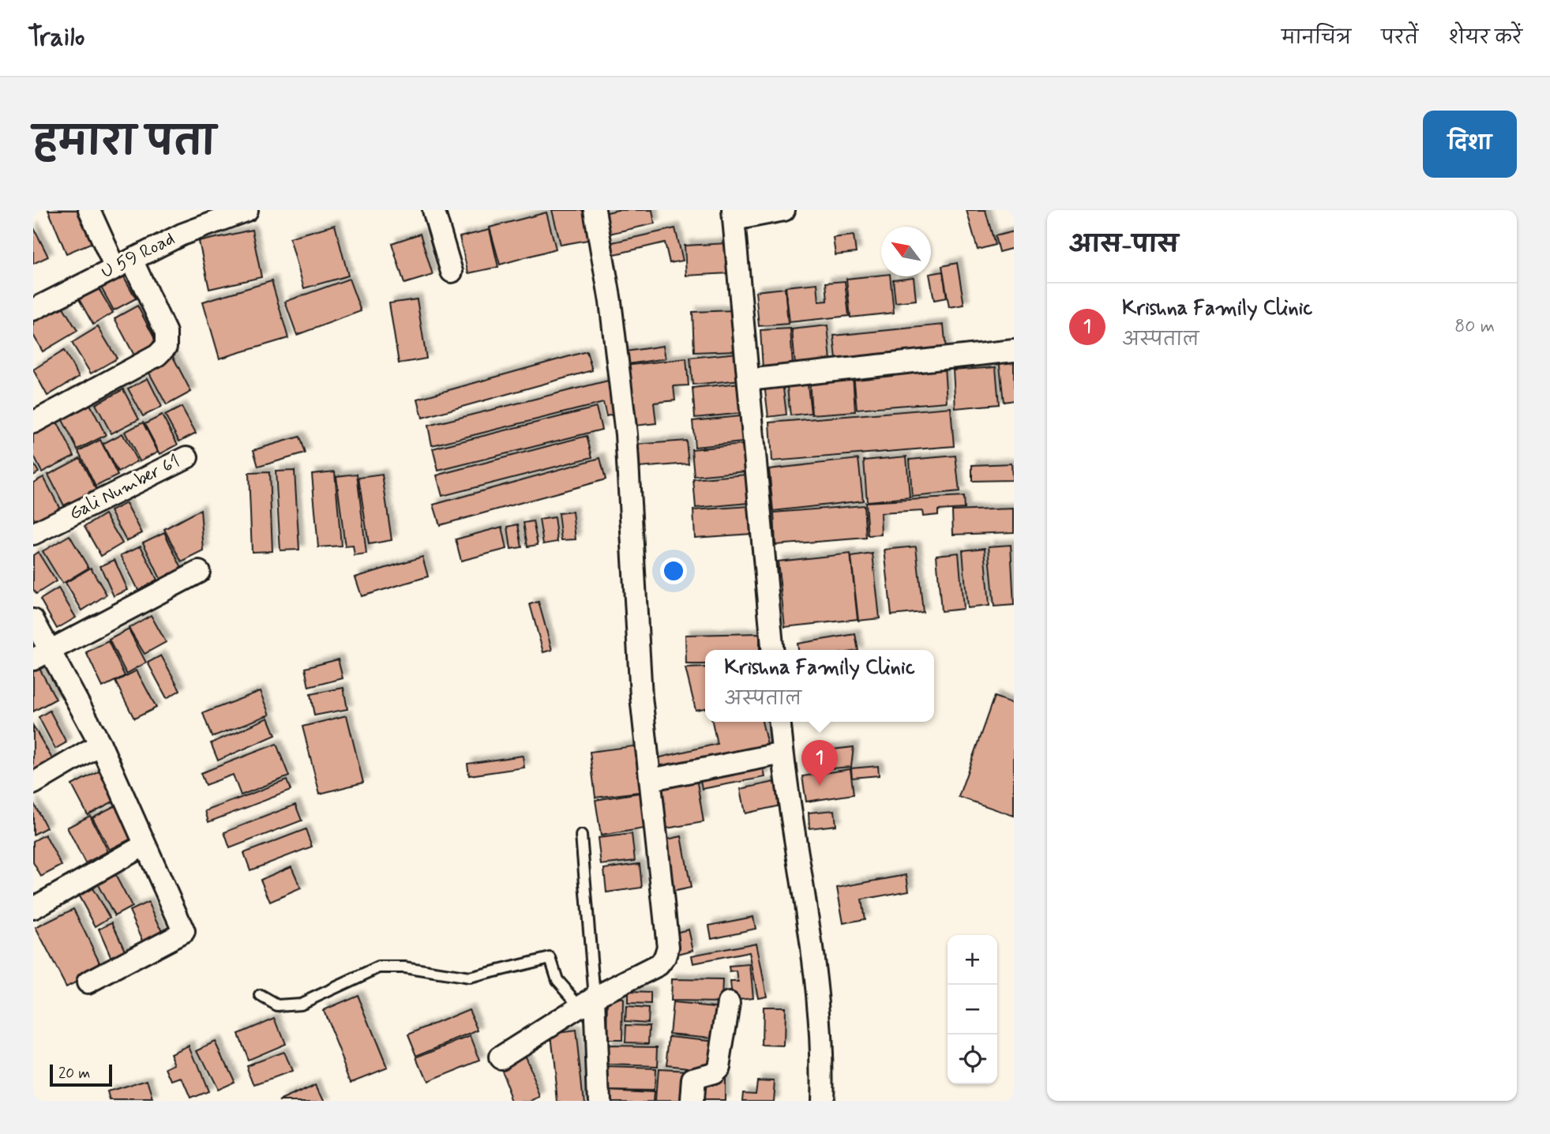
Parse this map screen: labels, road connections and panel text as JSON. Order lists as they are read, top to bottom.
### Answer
{
  "streets": {
    "street": ["U 59 Road", "Gali Number 61"]
  },
  "scale_bar": "20 m",
  "north": "top left",
  "page": {
    "header": "Trailo",
    "nav": ["मानचित्र", "परतें", "शेयर करें"],
    "title": "हमारा पता",
    "buttons": "दिशा",
    "heading": "आस-पास",
    "list": [
      {
        "mark": "1",
        "name": "Krishna Family Clinic",
        "note": "अस्पताल",
        "value": "80 m"
      }
    ],
    "popup": ["Krishna Family Clinic", "अस्पताल"],
    "pins": "1",
    "map_buttons": ["+", "−"],
    "scale": "20 m"
  }
}
